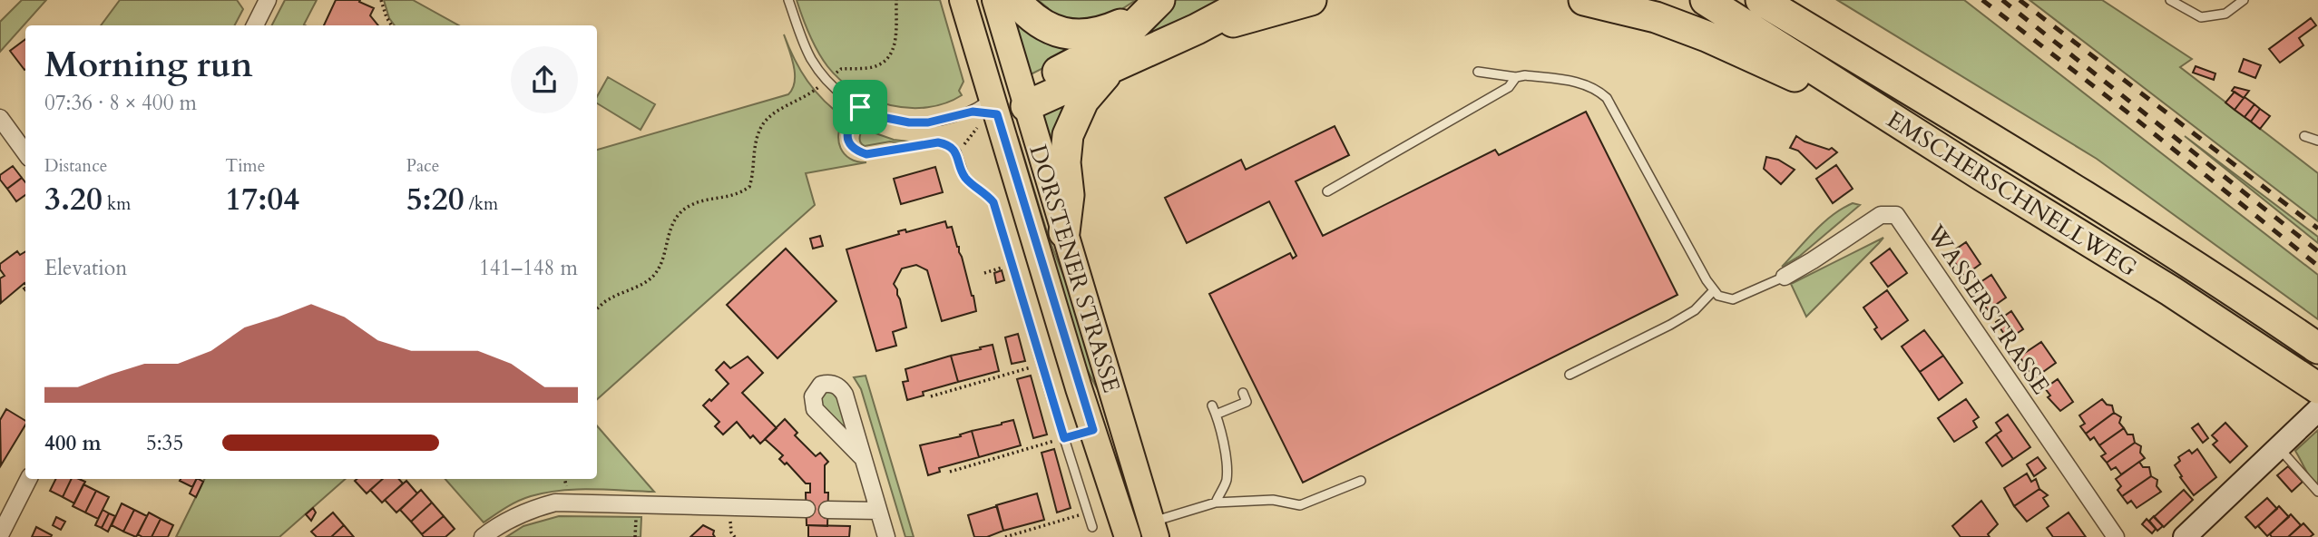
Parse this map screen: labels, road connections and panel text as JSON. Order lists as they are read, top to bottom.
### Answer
{
  "streets": {
    "highway": ["EMSCHERSCHNELLWEG"],
    "main road": ["DORSTENER STRASSE"],
    "street": ["WASSERSTRASSE"]
  },
  "page": {
    "heading": ["Morning run", "07:36 · 8 × 400 m"],
    "stats": [
      ["Distance", "3.20 km"],
      ["Time", "17:04"],
      ["Pace", "5:20 /km"]
    ],
    "chart": ["Elevation", "141–148 m"],
    "list": [
      {
        "name": "400 m",
        "note": "5:35"
      }
    ]
  }
}
